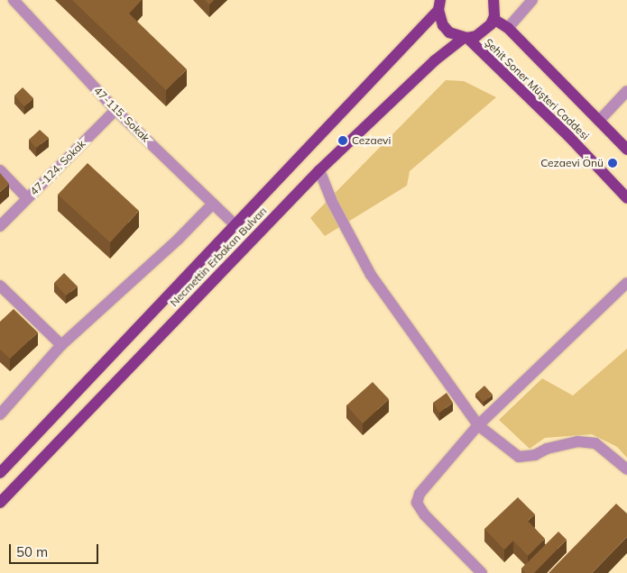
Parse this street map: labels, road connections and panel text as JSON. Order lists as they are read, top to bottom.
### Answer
{
  "streets": {
    "main road": ["Şehit Soner Müşteri Caddesi", "Necmettin Erbakan Bulvarı"],
    "street": ["47-115. Sokak", "47-124. Sokak"]
  },
  "crossings": [
    ["Şehit Soner Müşteri Caddesi", "Necmettin Erbakan Bulvarı"],
    ["47-115. Sokak", "47-124. Sokak"],
    ["47-115. Sokak", "Necmettin Erbakan Bulvarı"]
  ],
  "places": ["Cezaevi", "Cezaevi Önü"],
  "scale_bar": "50 m"
}
